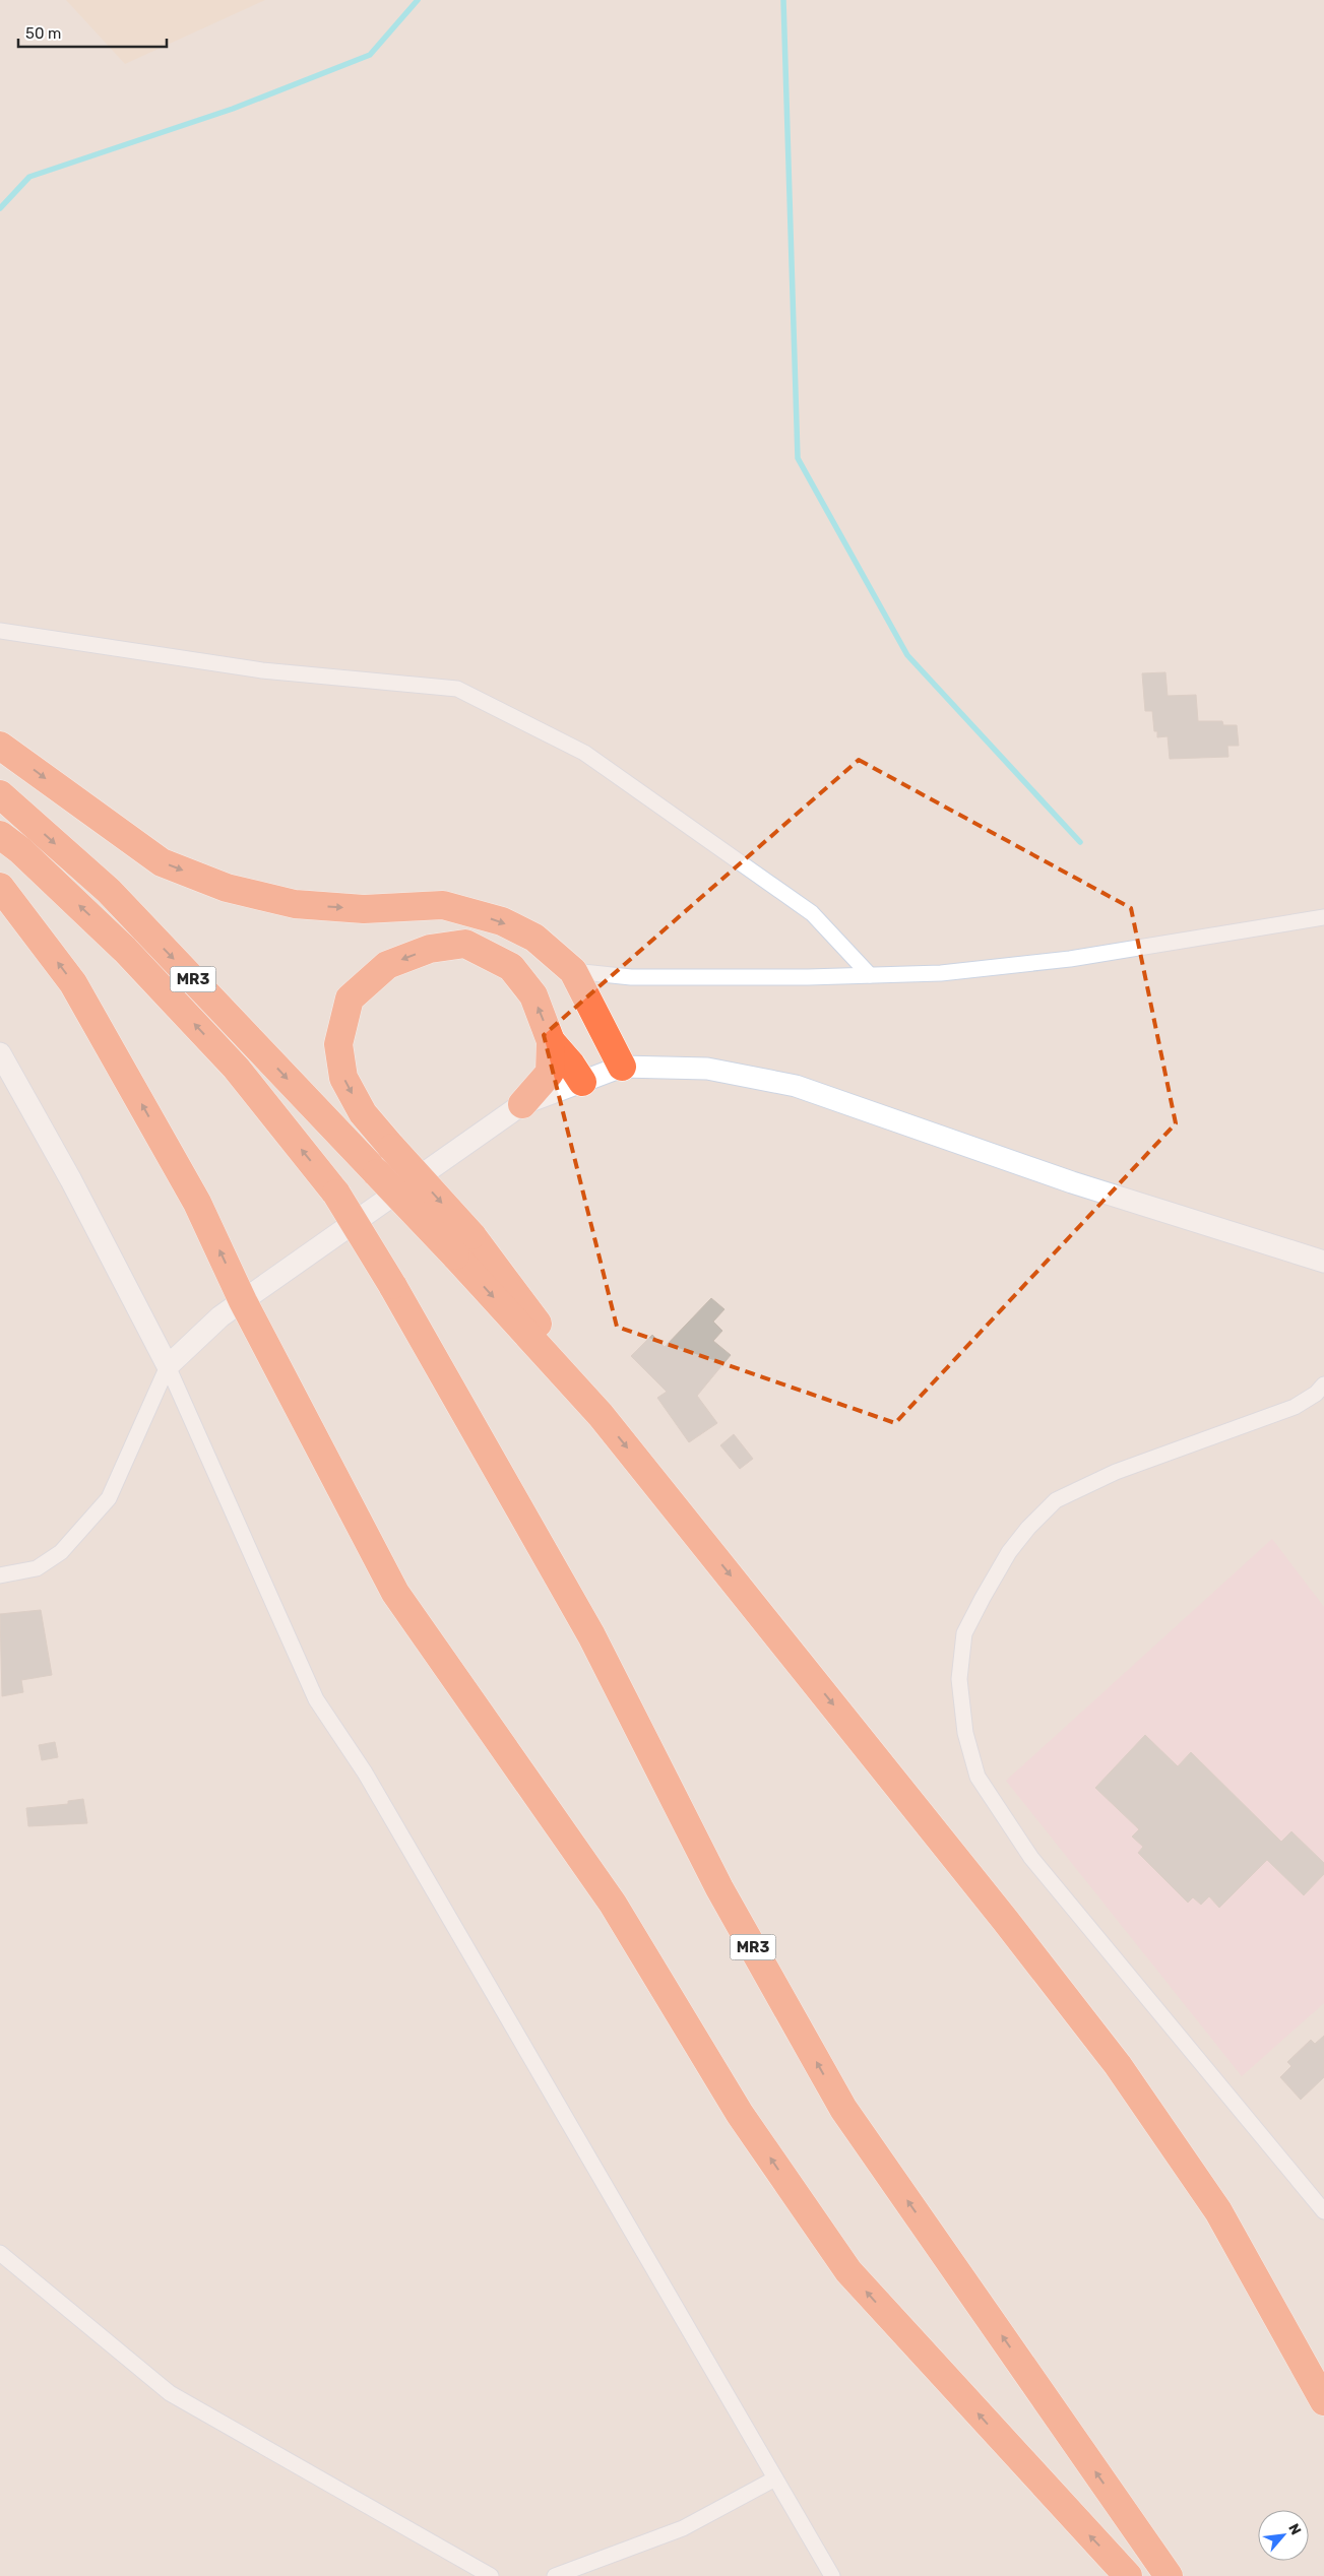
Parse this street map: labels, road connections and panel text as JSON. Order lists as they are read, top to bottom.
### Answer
{
  "streets": {
    "highway": ["MR3"]
  },
  "scale_bar": "50 m",
  "north": "top right"
}
